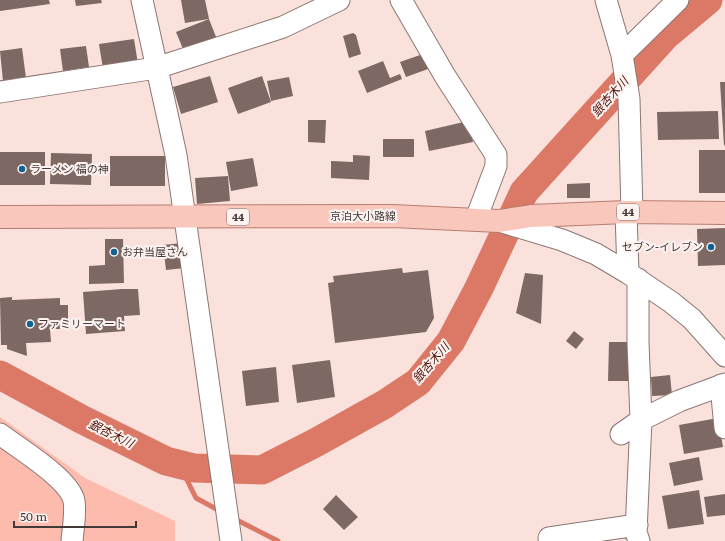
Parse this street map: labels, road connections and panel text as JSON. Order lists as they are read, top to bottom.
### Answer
{
  "streets": {
    "main road": ["44", "京泊大小路線"]
  },
  "water": ["銀杏木川"],
  "places": [
    "ラーメン 福の神",
    "セブン-イレブン",
    "お弁当屋さん",
    "ファミリーマート"
  ],
  "scale_bar": "50 m"
}
